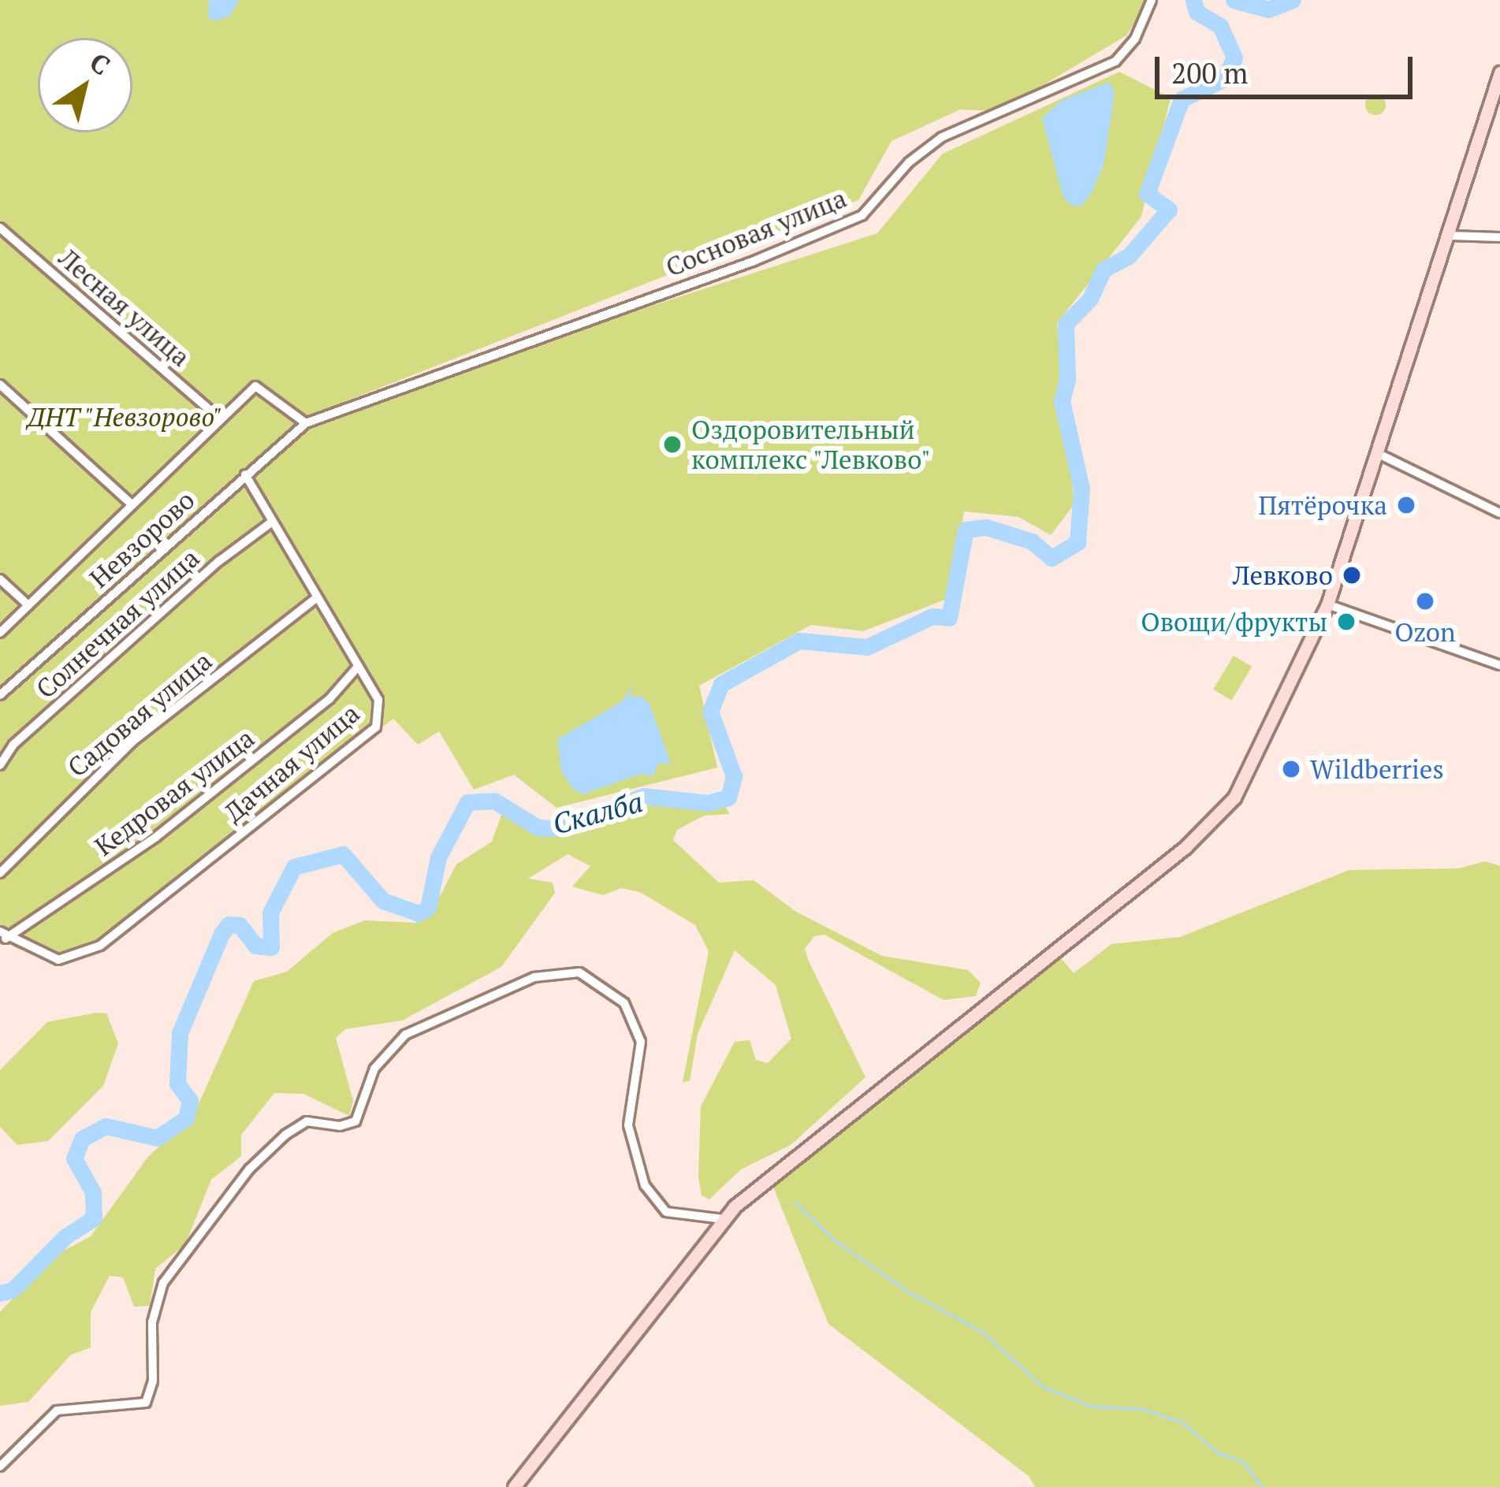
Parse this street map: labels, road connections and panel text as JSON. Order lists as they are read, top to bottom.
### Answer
{
  "streets": {
    "street": [
      "Сосновая улица",
      "Лесная улица",
      "Невзорово",
      "Солнечная улица",
      "Садовая улица",
      "Дачная улица",
      "Кедровая улица"
    ]
  },
  "crossings": [
    ["Сосновая улица", "Невзорово"],
    ["Невзорово", "Дачная улица"],
    ["Солнечная улица", "Дачная улица"],
    ["Садовая улица", "Дачная улица"],
    ["Дачная улица", "Кедровая улица"]
  ],
  "water": ["Скалба"],
  "parks": ["ДНТ \"Невзорово\""],
  "places": [
    "Оздоровительный комплекс \"Левково\"",
    "Пятёрочка",
    "Левково",
    "Ozon",
    "Овощи/фрукты",
    "Wildberries"
  ],
  "scale_bar": "200 m",
  "north": "top right"
}
